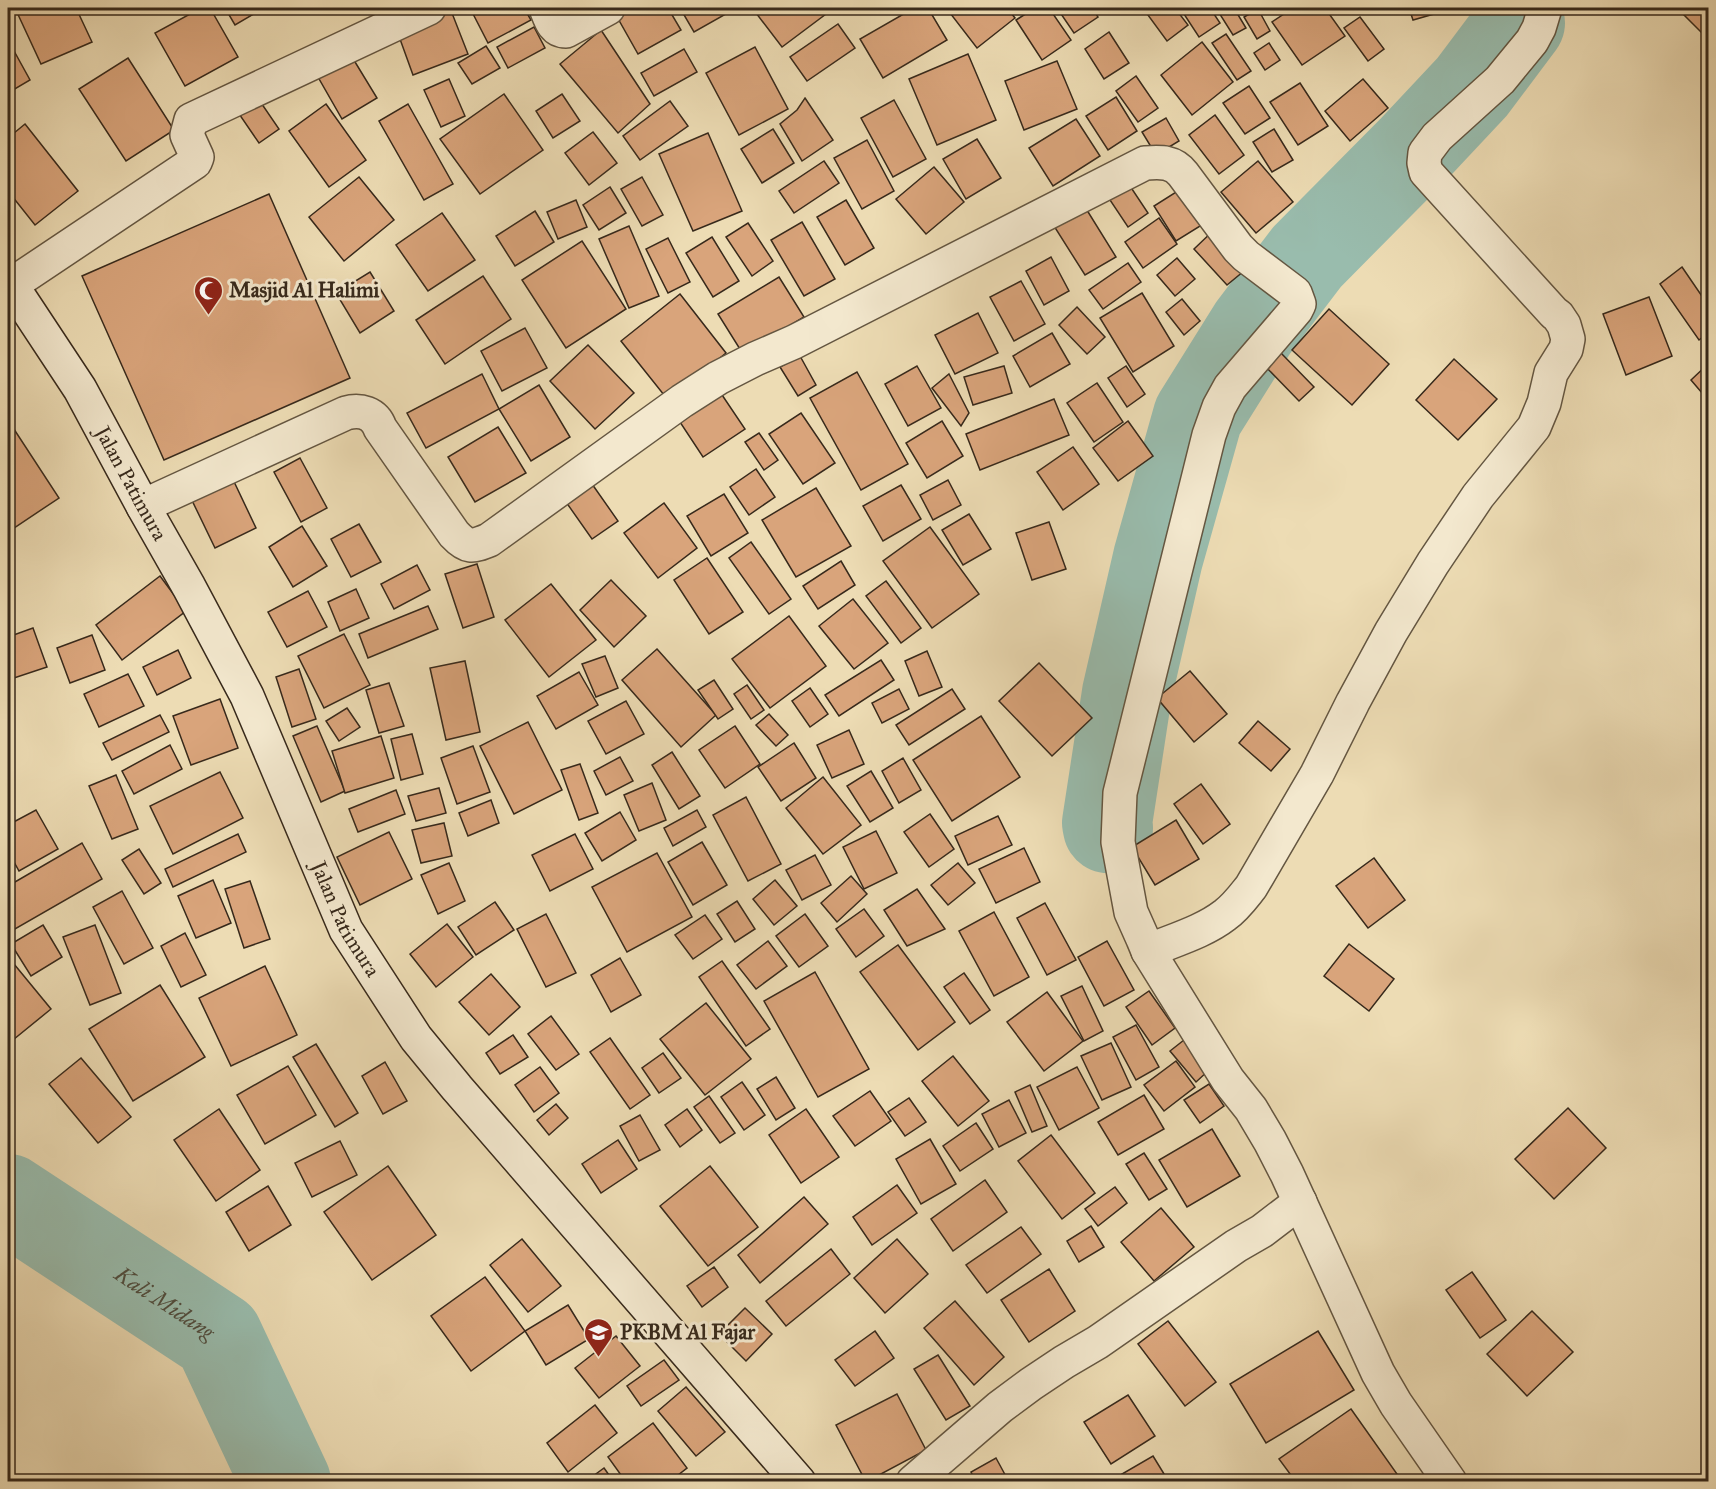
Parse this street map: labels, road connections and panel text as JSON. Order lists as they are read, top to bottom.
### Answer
{
  "streets": {
    "street": ["Jalan Patimura"]
  },
  "water": ["Kali Midang"],
  "places": {
    "mosque": ["Masjid Al Halimi"],
    "school or university": ["PKBM Al Fajar"]
  }
}
